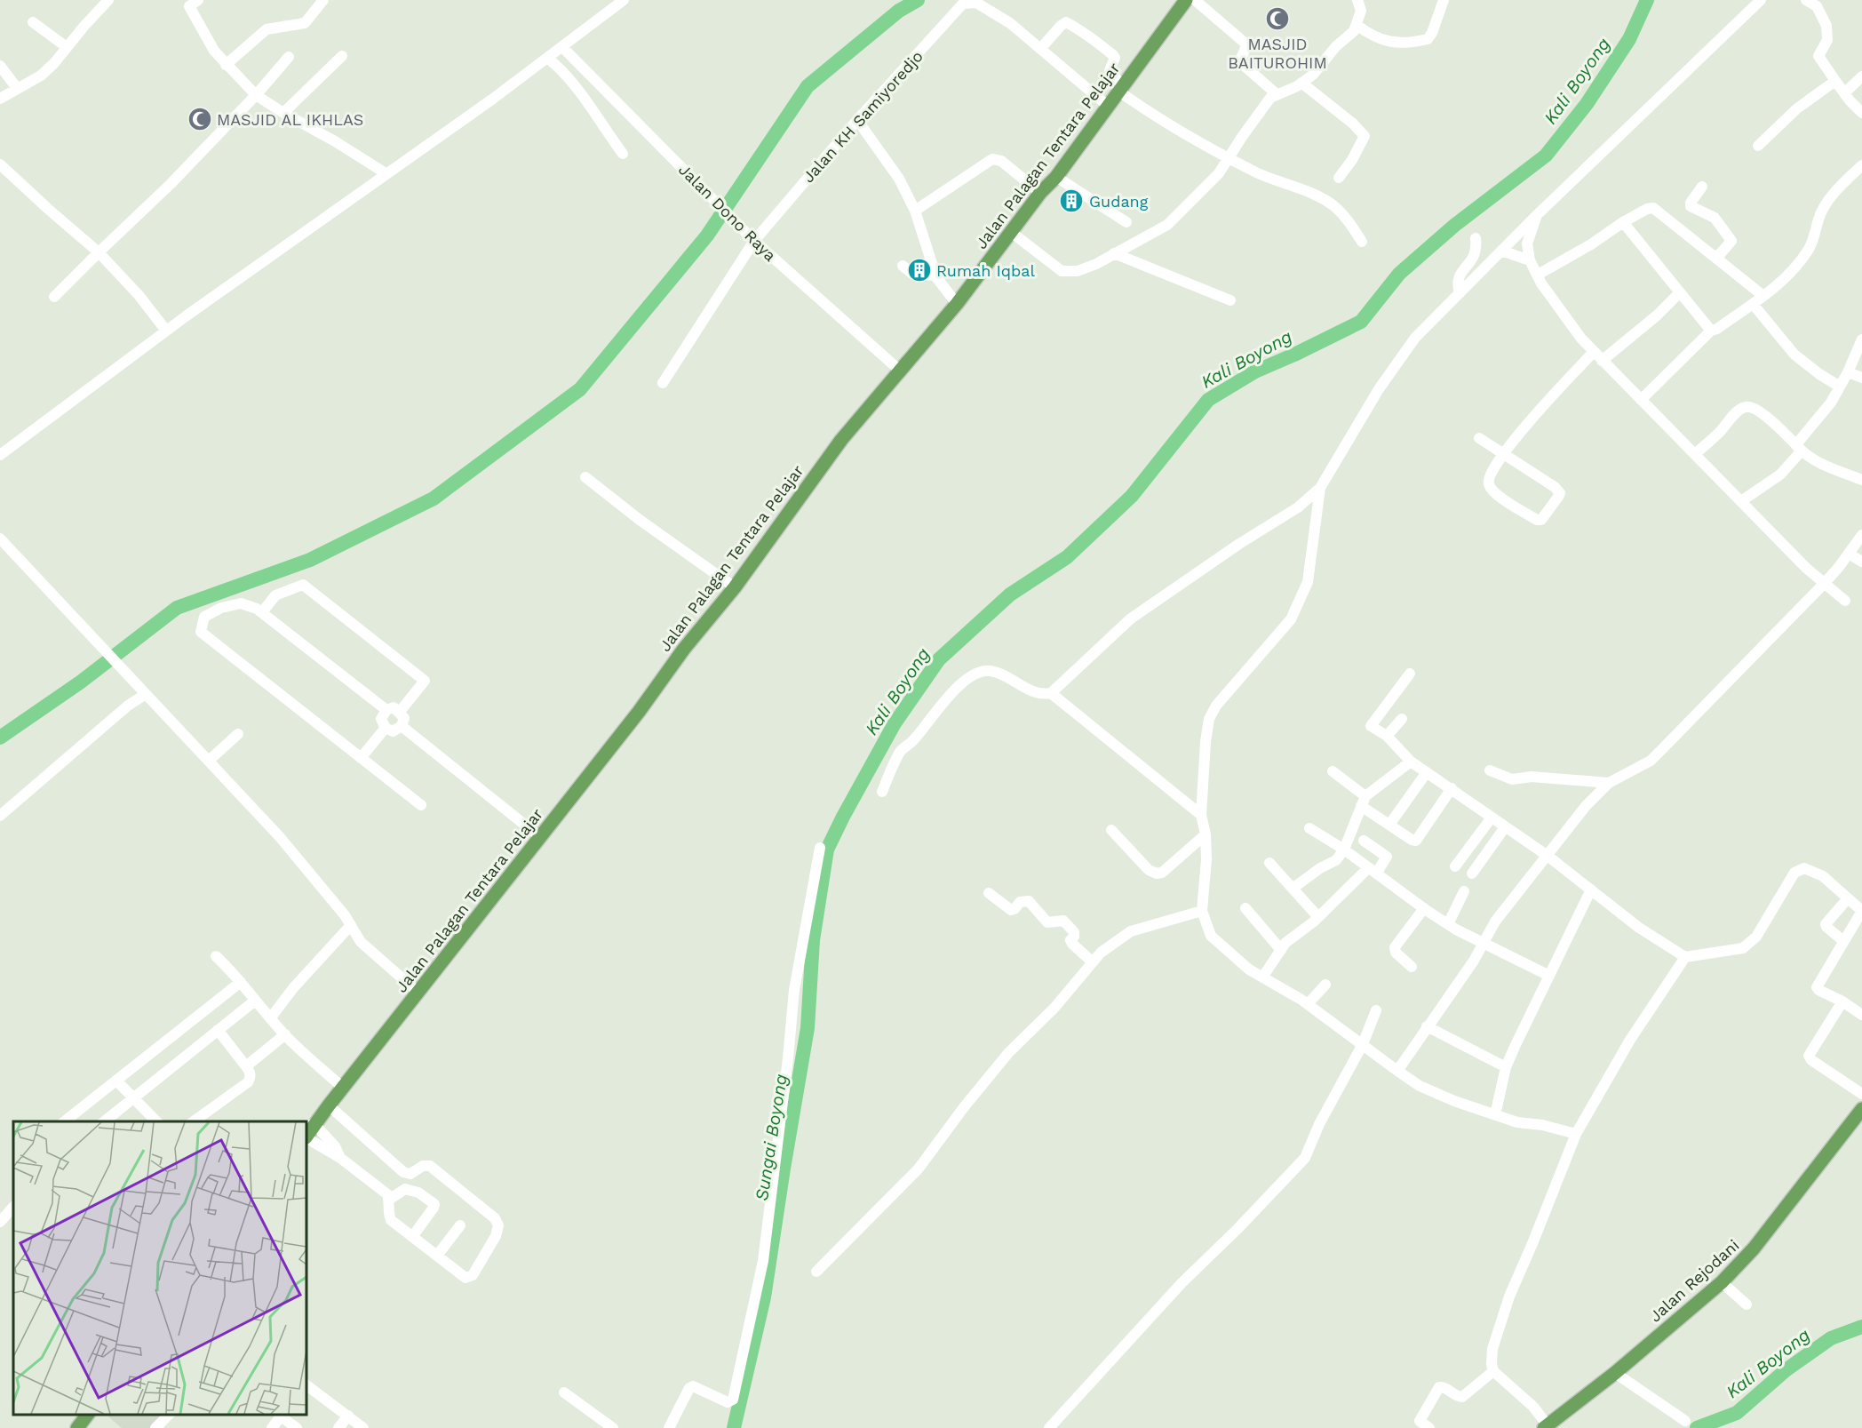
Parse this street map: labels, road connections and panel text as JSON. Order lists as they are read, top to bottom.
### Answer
{
  "streets": {
    "main road": ["Jalan Palagan Tentara Pelajar", "Jalan Rejodani"],
    "street": ["Jalan KH Samiyoredjo", "Jalan Dono Raya"]
  },
  "crossings": [
    ["Jalan KH Samiyoredjo", "Jalan Palagan Tentara Pelajar"],
    ["Jalan KH Samiyoredjo", "Jalan Dono Raya"],
    ["Jalan Palagan Tentara Pelajar", "Jalan Dono Raya"]
  ],
  "water": ["Kali Boyong", "Sungai Boyong"],
  "places": {
    "mosque": ["MASJID BAITUROHIM", "MASJID AL IKHLAS"],
    "building": ["Gudang", "Rumah Iqbal"]
  }
}
